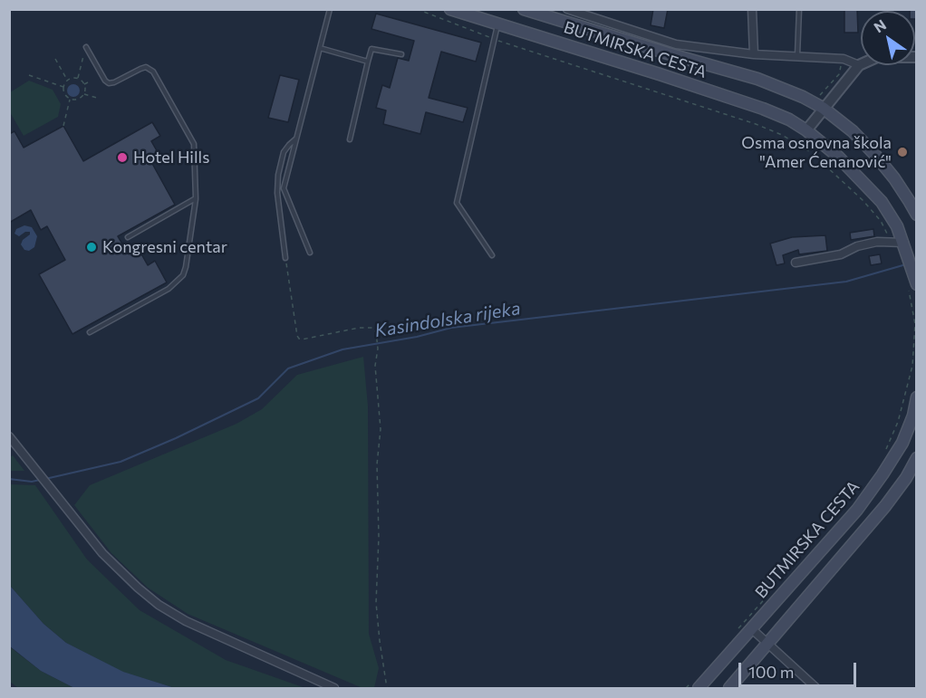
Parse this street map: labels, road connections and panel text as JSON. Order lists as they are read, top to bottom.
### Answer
{
  "streets": {
    "main road": ["BUTMIRSKA CESTA"]
  },
  "water": ["Kasindolska rijeka"],
  "places": ["Osma osnovna škola \"Amer Ćenanović\"", "Hotel Hills", "Kongresni centar"],
  "scale_bar": "100 m",
  "north": "top left"
}
